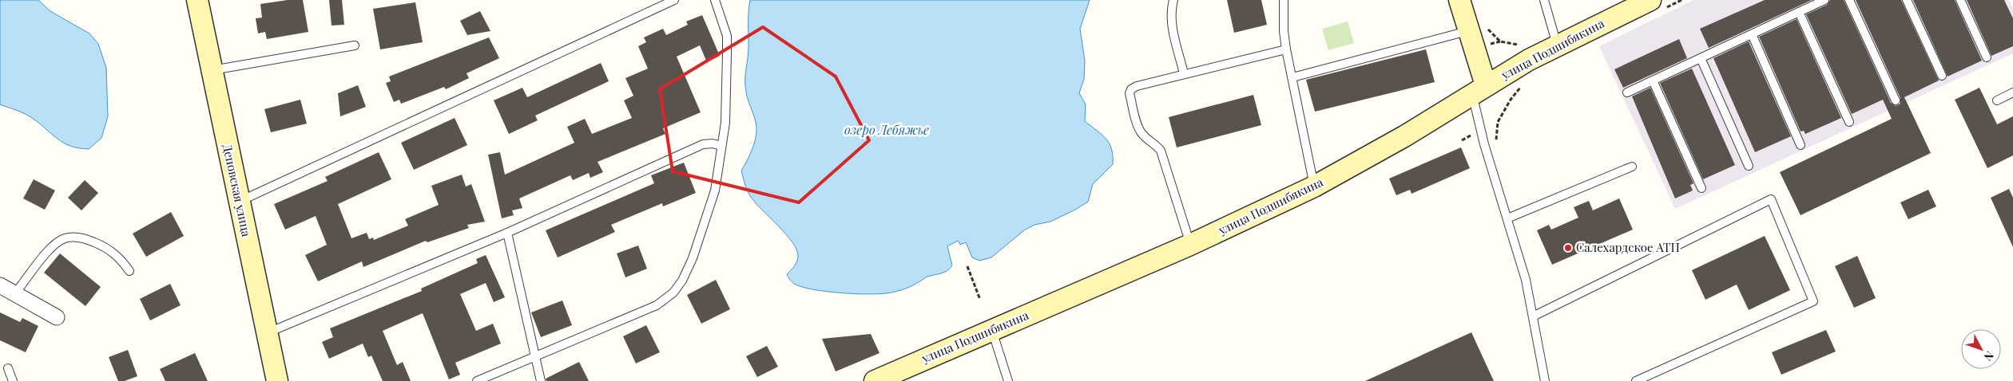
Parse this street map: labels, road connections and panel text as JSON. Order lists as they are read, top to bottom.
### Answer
{
  "streets": {
    "main road": ["улица Подшибякина", "Деповская улица"]
  },
  "water": ["озеро Лебяжье"],
  "places": ["Салехардское АТП"],
  "north": "bottom right"
}
